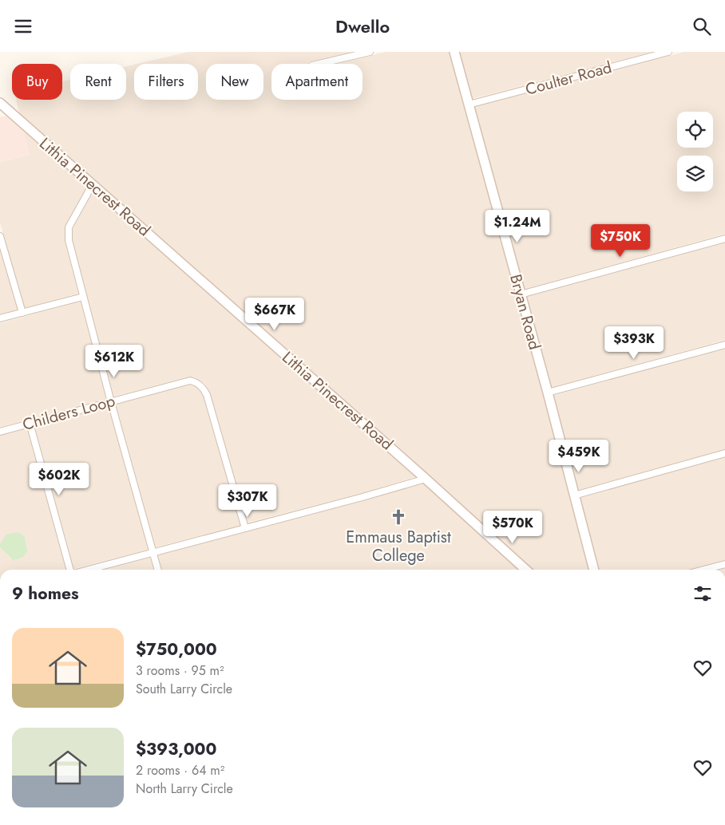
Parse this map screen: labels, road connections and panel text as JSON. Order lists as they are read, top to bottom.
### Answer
{
  "streets": {
    "main road": ["Lithia Pinecrest Road", "Bryan Road"],
    "street": ["Coulter Road", "Childers Loop"]
  },
  "crossings": [
    ["Coulter Road", "Bryan Road"]
  ],
  "places": {
    "church": ["Emmaus Baptist College"]
  },
  "page": {
    "header": "Dwello",
    "chip": [
      "Buy",
      "Rent",
      "Filters",
      "New",
      "Apartment"
    ],
    "price": [
      "$1.24M",
      "$750K",
      "$667K",
      "$393K",
      "$612K",
      "$459K",
      "$602K",
      "$307K",
      "$570K"
    ],
    "heading": "9 homes",
    "list": [
      {
        "name": "$750,000",
        "note": "3 rooms · 95 m² · South Larry Circle"
      },
      {
        "name": "$393,000",
        "note": "2 rooms · 64 m² · North Larry Circle"
      }
    ]
  }
}
